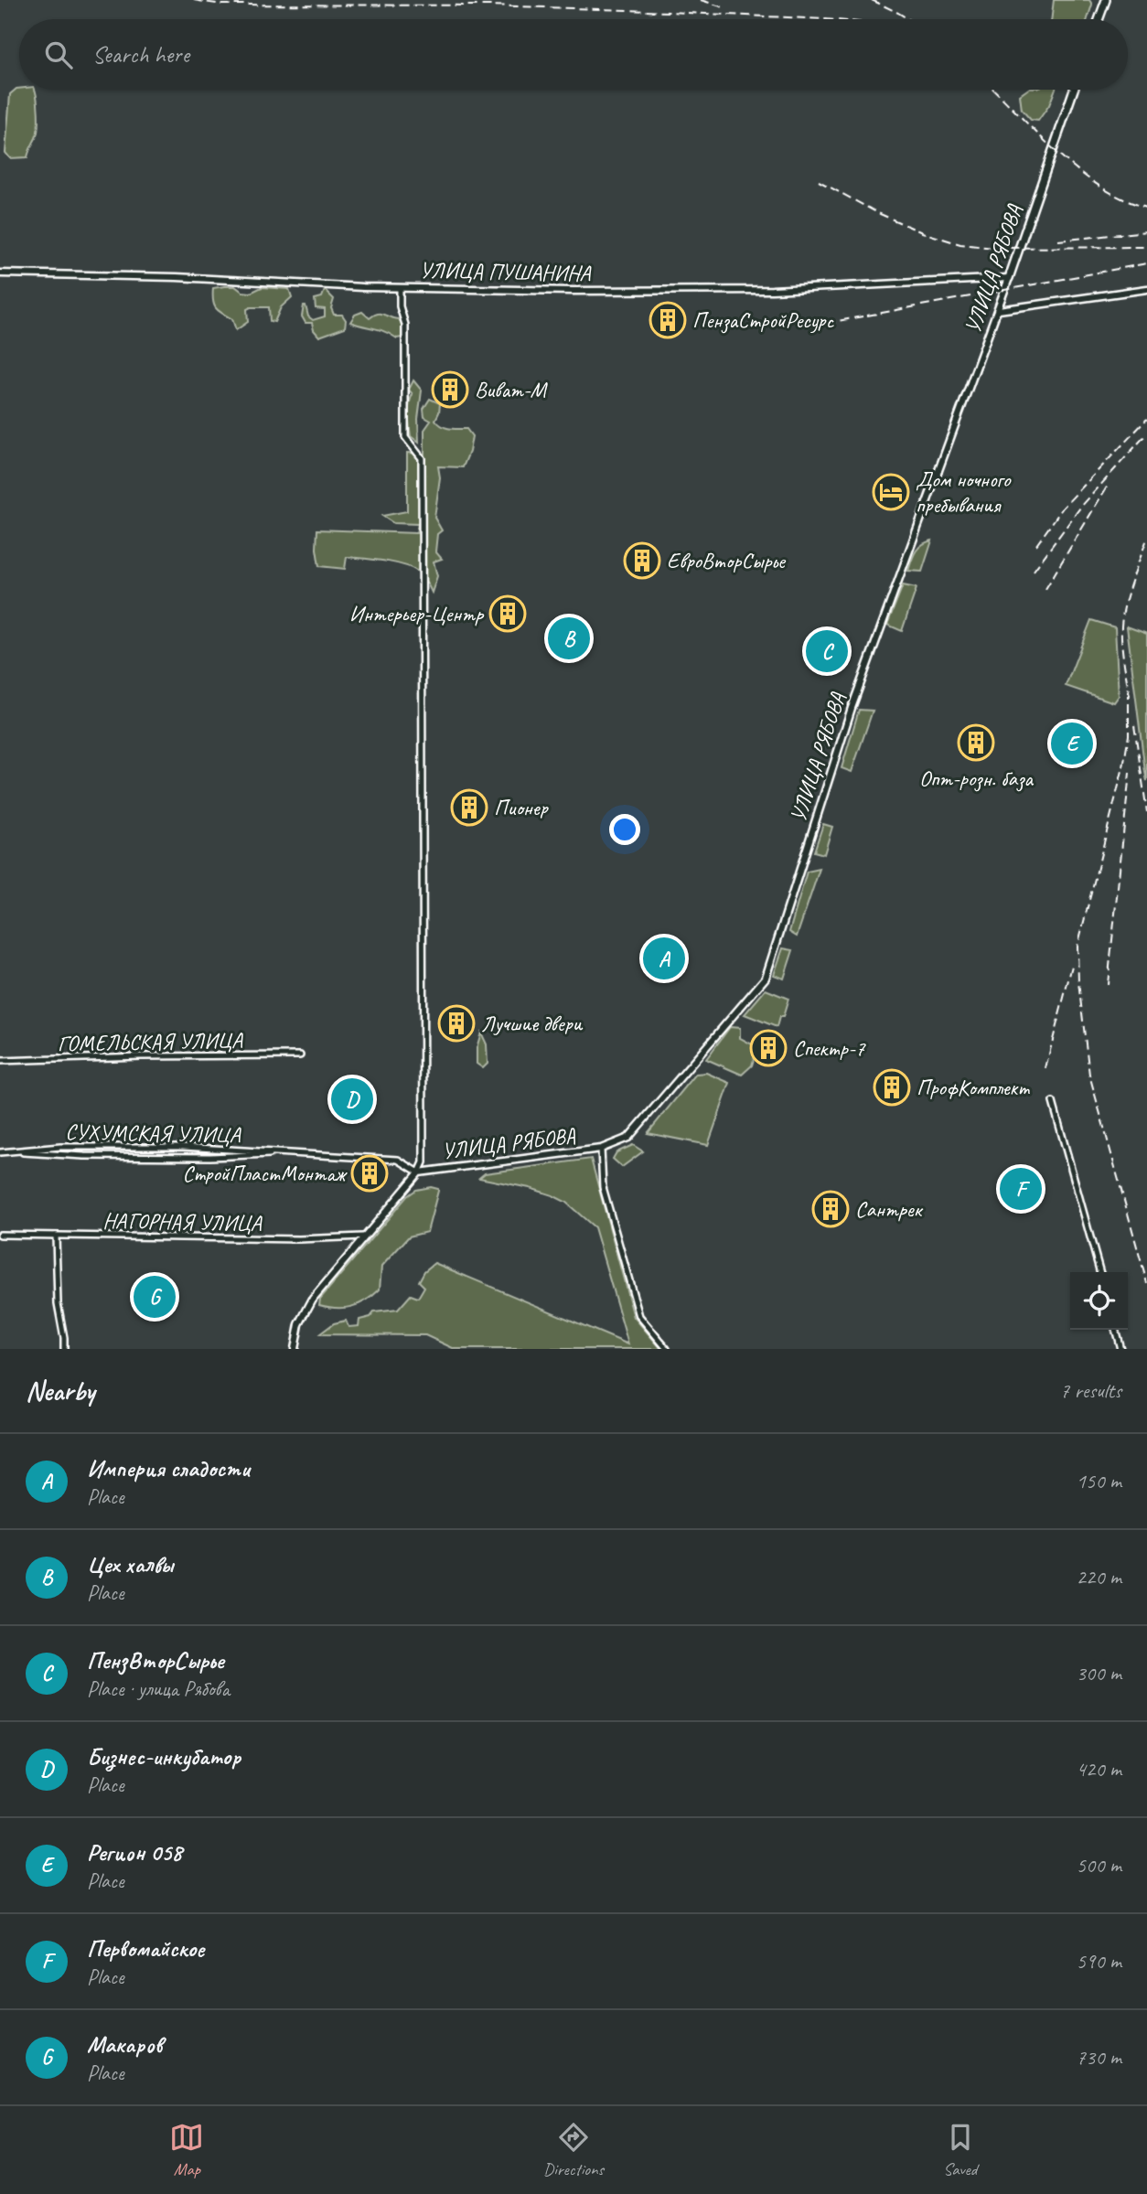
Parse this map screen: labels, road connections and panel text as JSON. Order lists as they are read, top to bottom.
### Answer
{
  "streets": {
    "main road": ["УЛИЦА РЯБОВА"],
    "street": [
      "УЛИЦА ПУШАНИНА",
      "ГОМЕЛЬСКАЯ УЛИЦА",
      "СУХУМСКАЯ УЛИЦА",
      "НАГОРНАЯ УЛИЦА"
    ]
  },
  "crossings": [
    ["УЛИЦА РЯБОВА", "УЛИЦА ПУШАНИНА"],
    ["УЛИЦА РЯБОВА", "СУХУМСКАЯ УЛИЦА"],
    ["УЛИЦА РЯБОВА", "НАГОРНАЯ УЛИЦА"]
  ],
  "places": {
    "building": [
      "ПензаСтройРесурс",
      "Виват-М",
      "ЕвроВторСырье",
      "Интерьер-Центр",
      "Опт-розн. база",
      "Пионер",
      "Лучшие двери",
      "Спектр-7",
      "ПрофКомплект",
      "СтройПластМонтаж",
      "Сантрек"
    ],
    "hotel": ["Дом ночного пребывания"]
  },
  "page": {
    "search": "Search here",
    "pins": [
      "B",
      "C",
      "E",
      "A",
      "D",
      "F",
      "G"
    ],
    "heading": ["Nearby", "7 results"],
    "list": [
      {
        "mark": "A",
        "name": "Империя сладости",
        "note": "Place",
        "value": "150 m"
      },
      {
        "mark": "B",
        "name": "Цех халвы",
        "note": "Place",
        "value": "220 m"
      },
      {
        "mark": "C",
        "name": "ПензВторСырье",
        "note": "Place · улица Рябова",
        "value": "300 m"
      },
      {
        "mark": "D",
        "name": "Бизнес-инкубатор",
        "note": "Place",
        "value": "420 m"
      },
      {
        "mark": "E",
        "name": "Регион 058",
        "note": "Place",
        "value": "500 m"
      },
      {
        "mark": "F",
        "name": "Первомайское",
        "note": "Place",
        "value": "590 m"
      },
      {
        "mark": "G",
        "name": "Макаров",
        "note": "Place",
        "value": "730 m"
      }
    ],
    "nav": ["Map", "Directions", "Saved"]
  }
}
